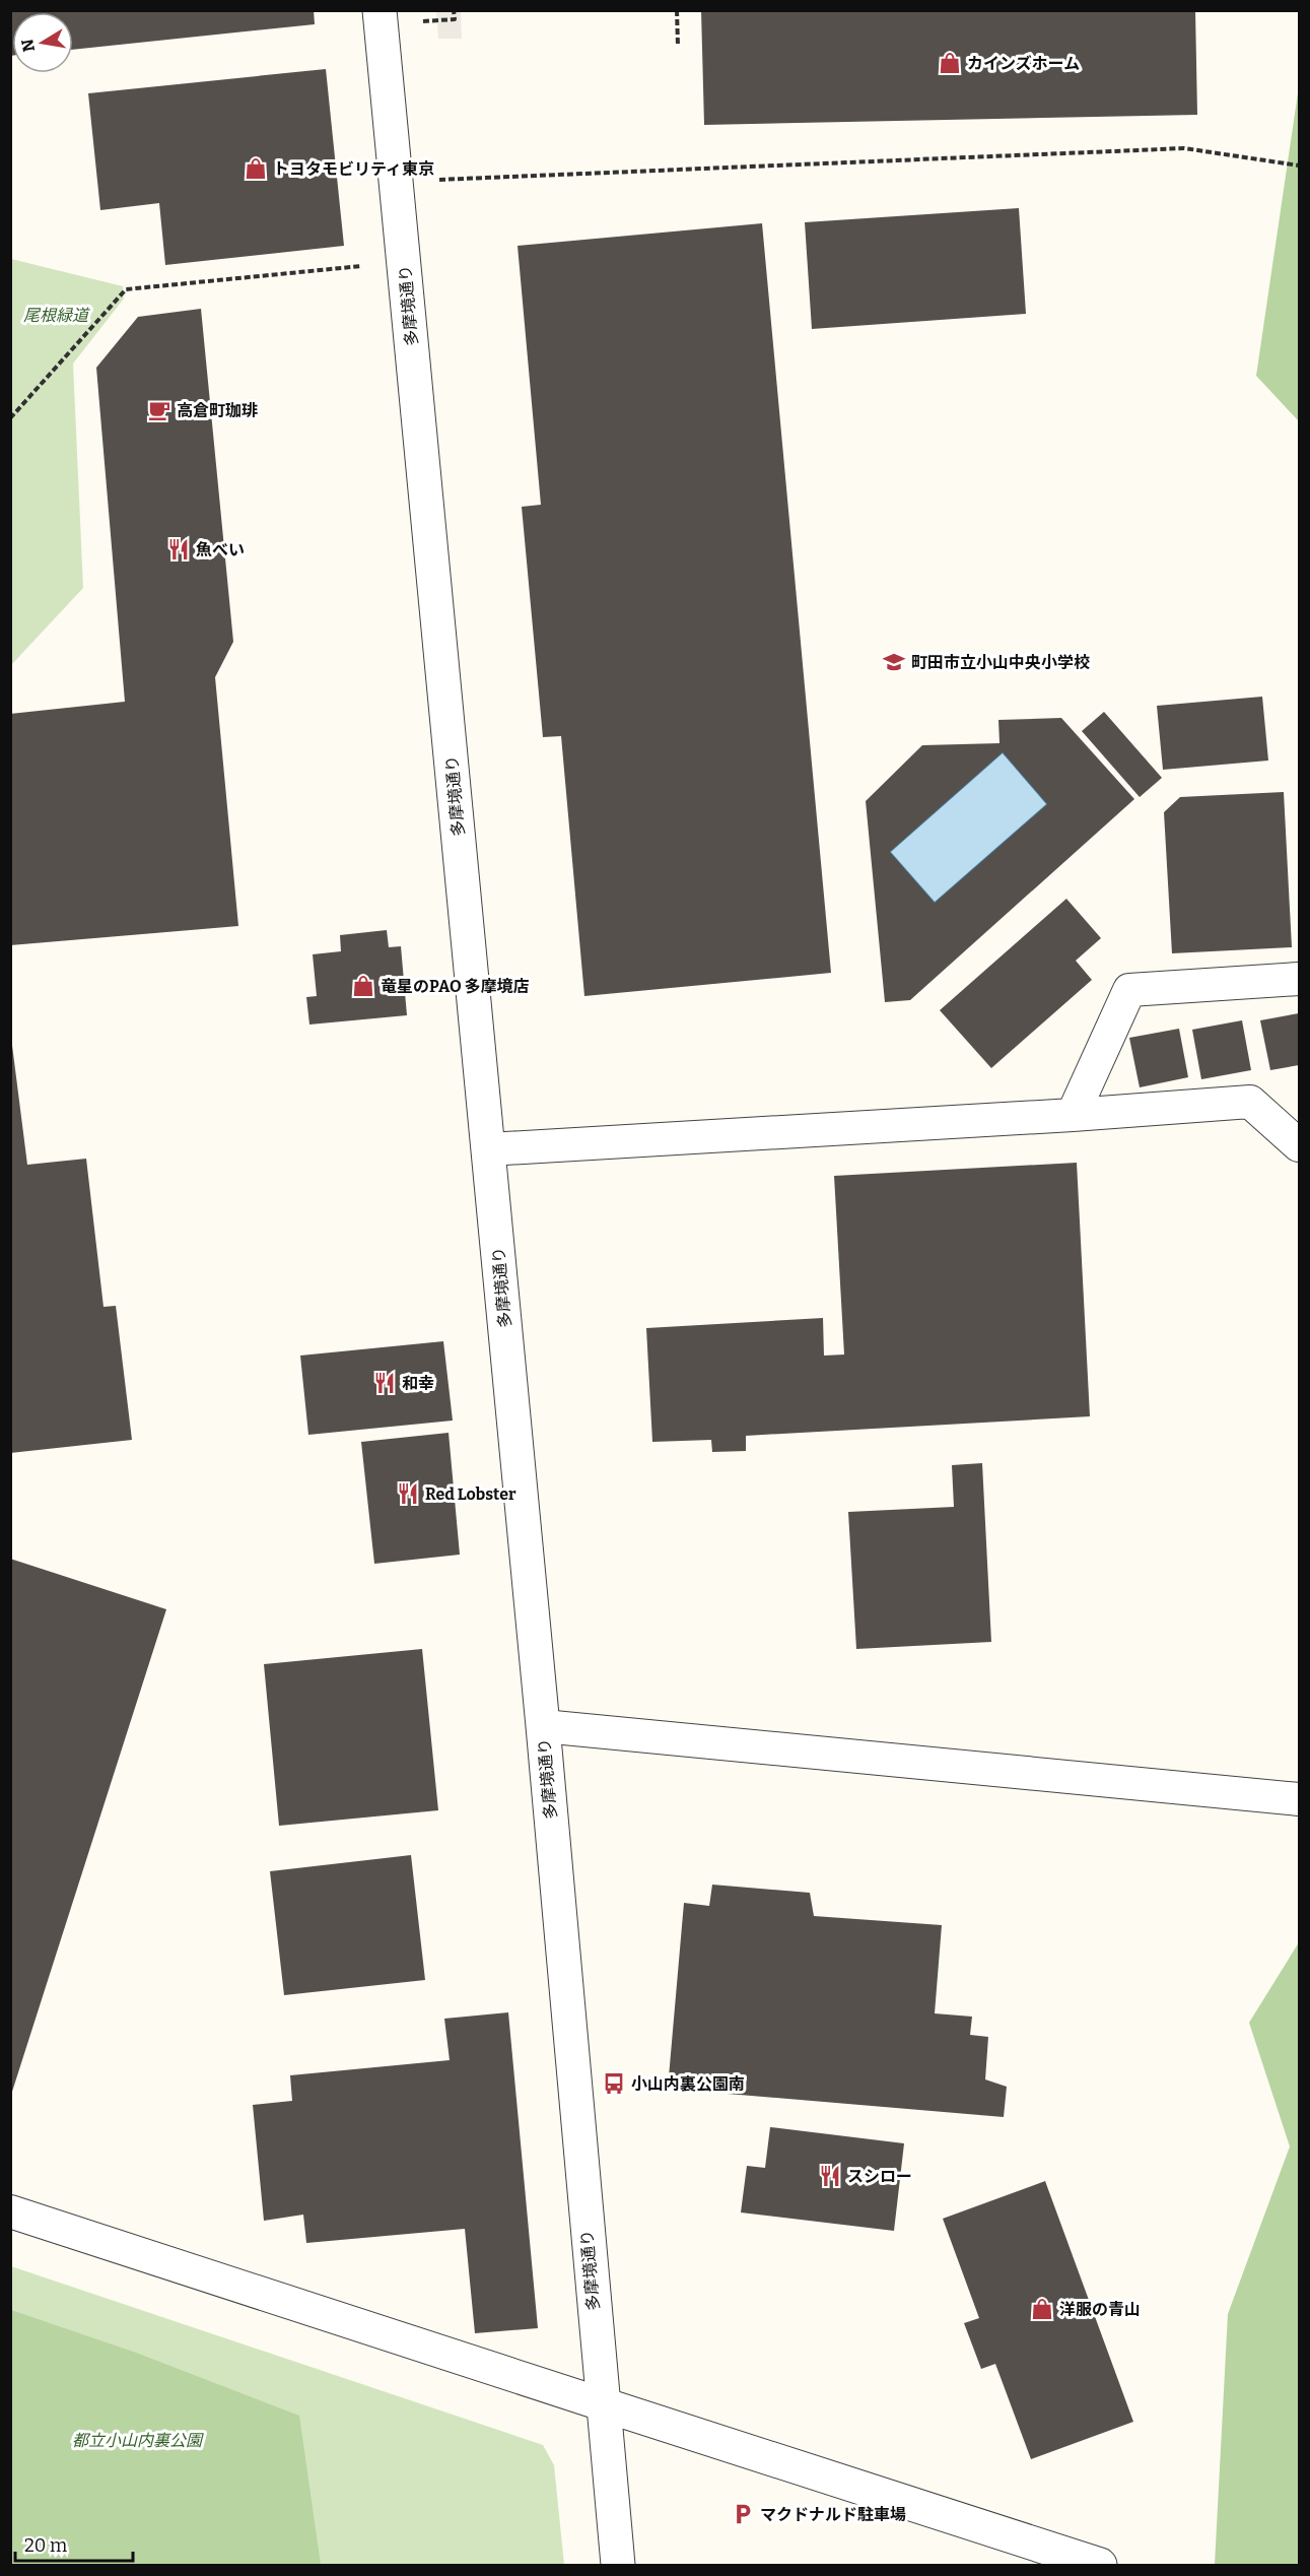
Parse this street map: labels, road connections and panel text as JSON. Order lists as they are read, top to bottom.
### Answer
{
  "streets": {
    "street": ["多摩境通り"]
  },
  "parks": ["尾根緑道", "都立小山内裏公園"],
  "places": {
    "shop": [
      "カインズホーム",
      "トヨタモビリティ東京",
      "竜星のPAO 多摩境店",
      "洋服の青山"
    ],
    "cafe": ["高倉町珈琲"],
    "restaurant": [
      "魚べい",
      "和幸",
      "Red Lobster",
      "スシロー"
    ],
    "school or university": ["町田市立小山中央小学校"],
    "bus stop": ["小山内裏公園南"],
    "parking": ["マクドナルド駐車場"]
  },
  "scale_bar": "20 m",
  "north": "left"
}
